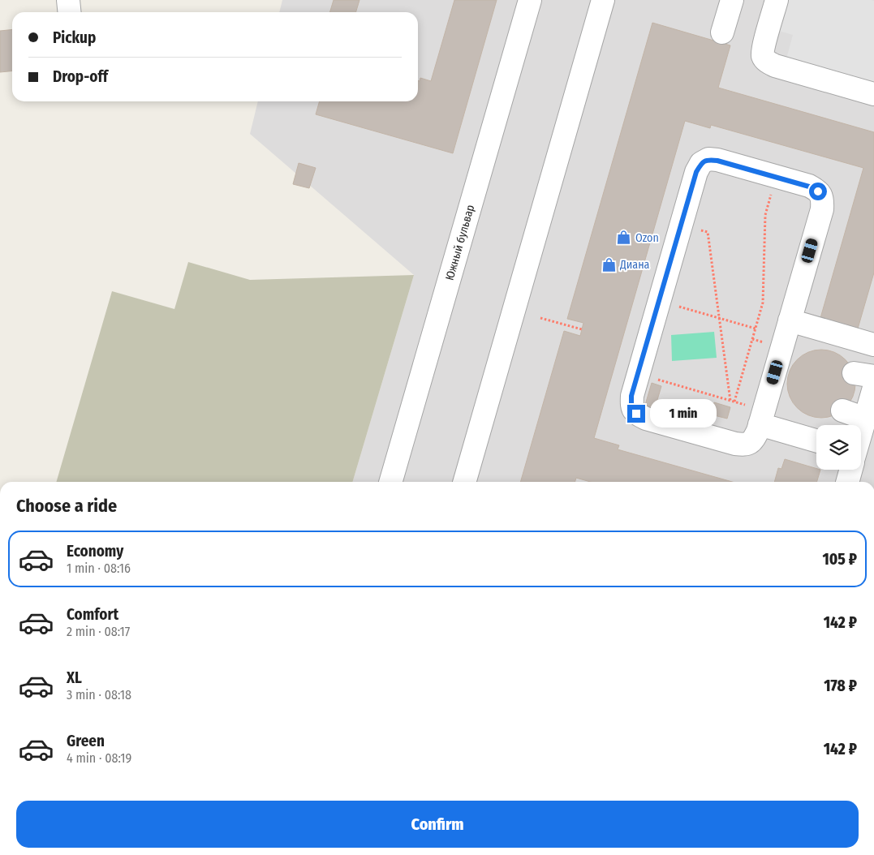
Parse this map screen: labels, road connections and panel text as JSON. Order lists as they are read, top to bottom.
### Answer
{
  "streets": {
    "street": ["Южный бульвар"]
  },
  "places": {
    "shop": ["Ozon", "Диана"]
  },
  "page": {
    "banner": ["Pickup", "Drop-off"],
    "bubble": "1 min",
    "heading": "Choose a ride",
    "list": [
      {
        "name": "Economy",
        "note": "1 min · 08:16",
        "value": "105 ₽"
      },
      {
        "name": "Comfort",
        "note": "2 min · 08:17",
        "value": "142 ₽"
      },
      {
        "name": "XL",
        "note": "3 min · 08:18",
        "value": "178 ₽"
      },
      {
        "name": "Green",
        "note": "4 min · 08:19",
        "value": "142 ₽"
      }
    ],
    "buttons": "Confirm"
  }
}
